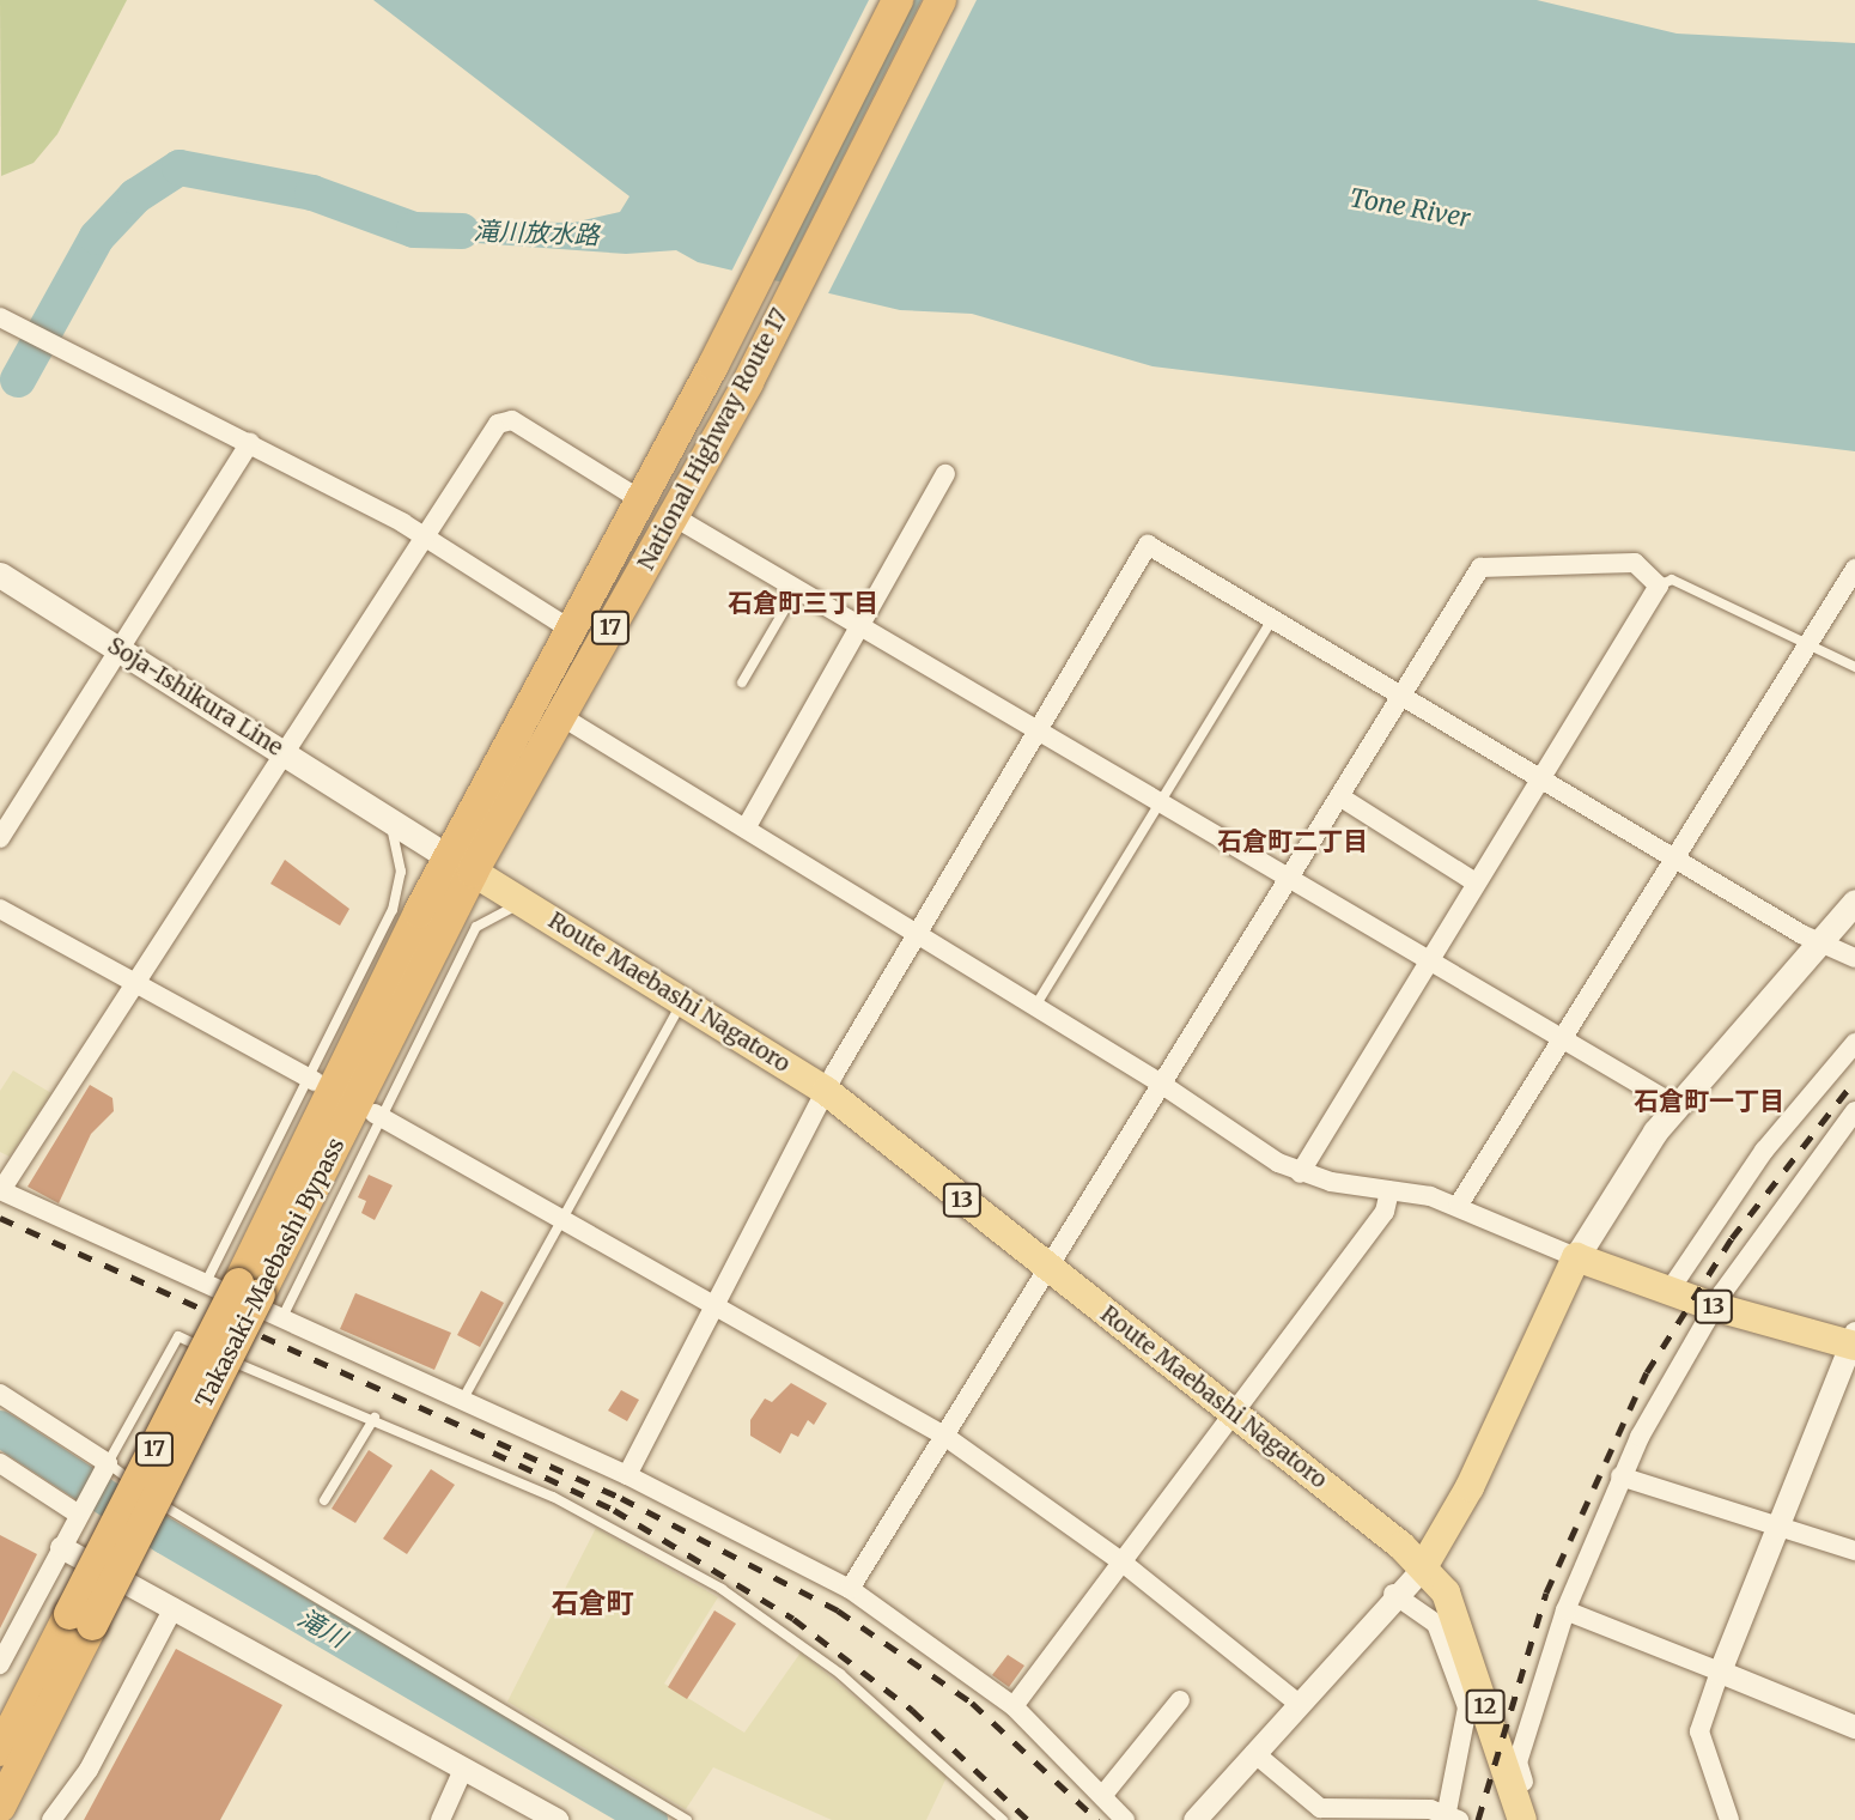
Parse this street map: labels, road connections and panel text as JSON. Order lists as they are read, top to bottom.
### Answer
{
  "streets": {
    "highway": ["National Highway Route 17", "17", "Takasaki-Maebashi Bypass"],
    "main road": [
      "Soja-Ishikura Line",
      "Route Maebashi Nagatoro",
      "13",
      "12"
    ]
  },
  "crossings": [
    ["National Highway Route 17", "Soja-Ishikura Line"],
    ["National Highway Route 17", "Route Maebashi Nagatoro"],
    ["National Highway Route 17", "Takasaki-Maebashi Bypass"],
    ["Soja-Ishikura Line", "Route Maebashi Nagatoro"],
    ["Soja-Ishikura Line", "Takasaki-Maebashi Bypass"],
    ["Route Maebashi Nagatoro", "Takasaki-Maebashi Bypass"],
    ["Route Maebashi Nagatoro", "12"]
  ],
  "districts": [
    "石倉町三丁目",
    "石倉町二丁目",
    "石倉町一丁目",
    "石倉町"
  ],
  "water": ["Tone River", "滝川放水路", "滝川"]
}
